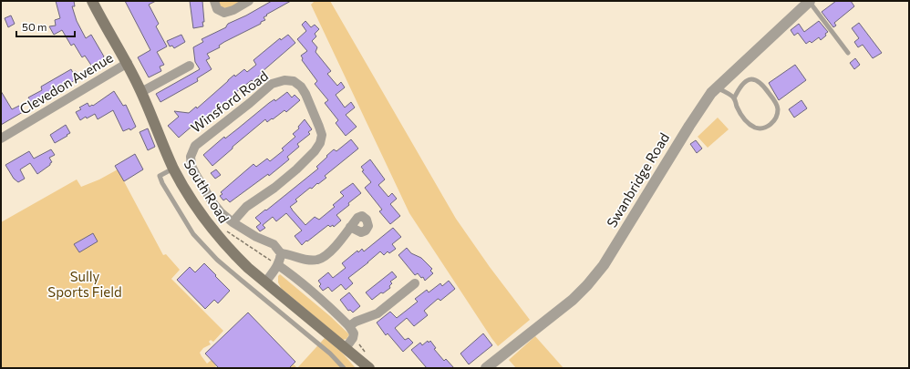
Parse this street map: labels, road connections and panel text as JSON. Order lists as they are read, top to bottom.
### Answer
{
  "streets": {
    "main road": ["South Road"],
    "street": ["Clevedon Avenue", "Winsford Road", "Swanbridge Road"]
  },
  "crossings": [
    ["Clevedon Avenue", "South Road"]
  ],
  "parks": ["Sully Sports Field"],
  "scale_bar": "50 m"
}
